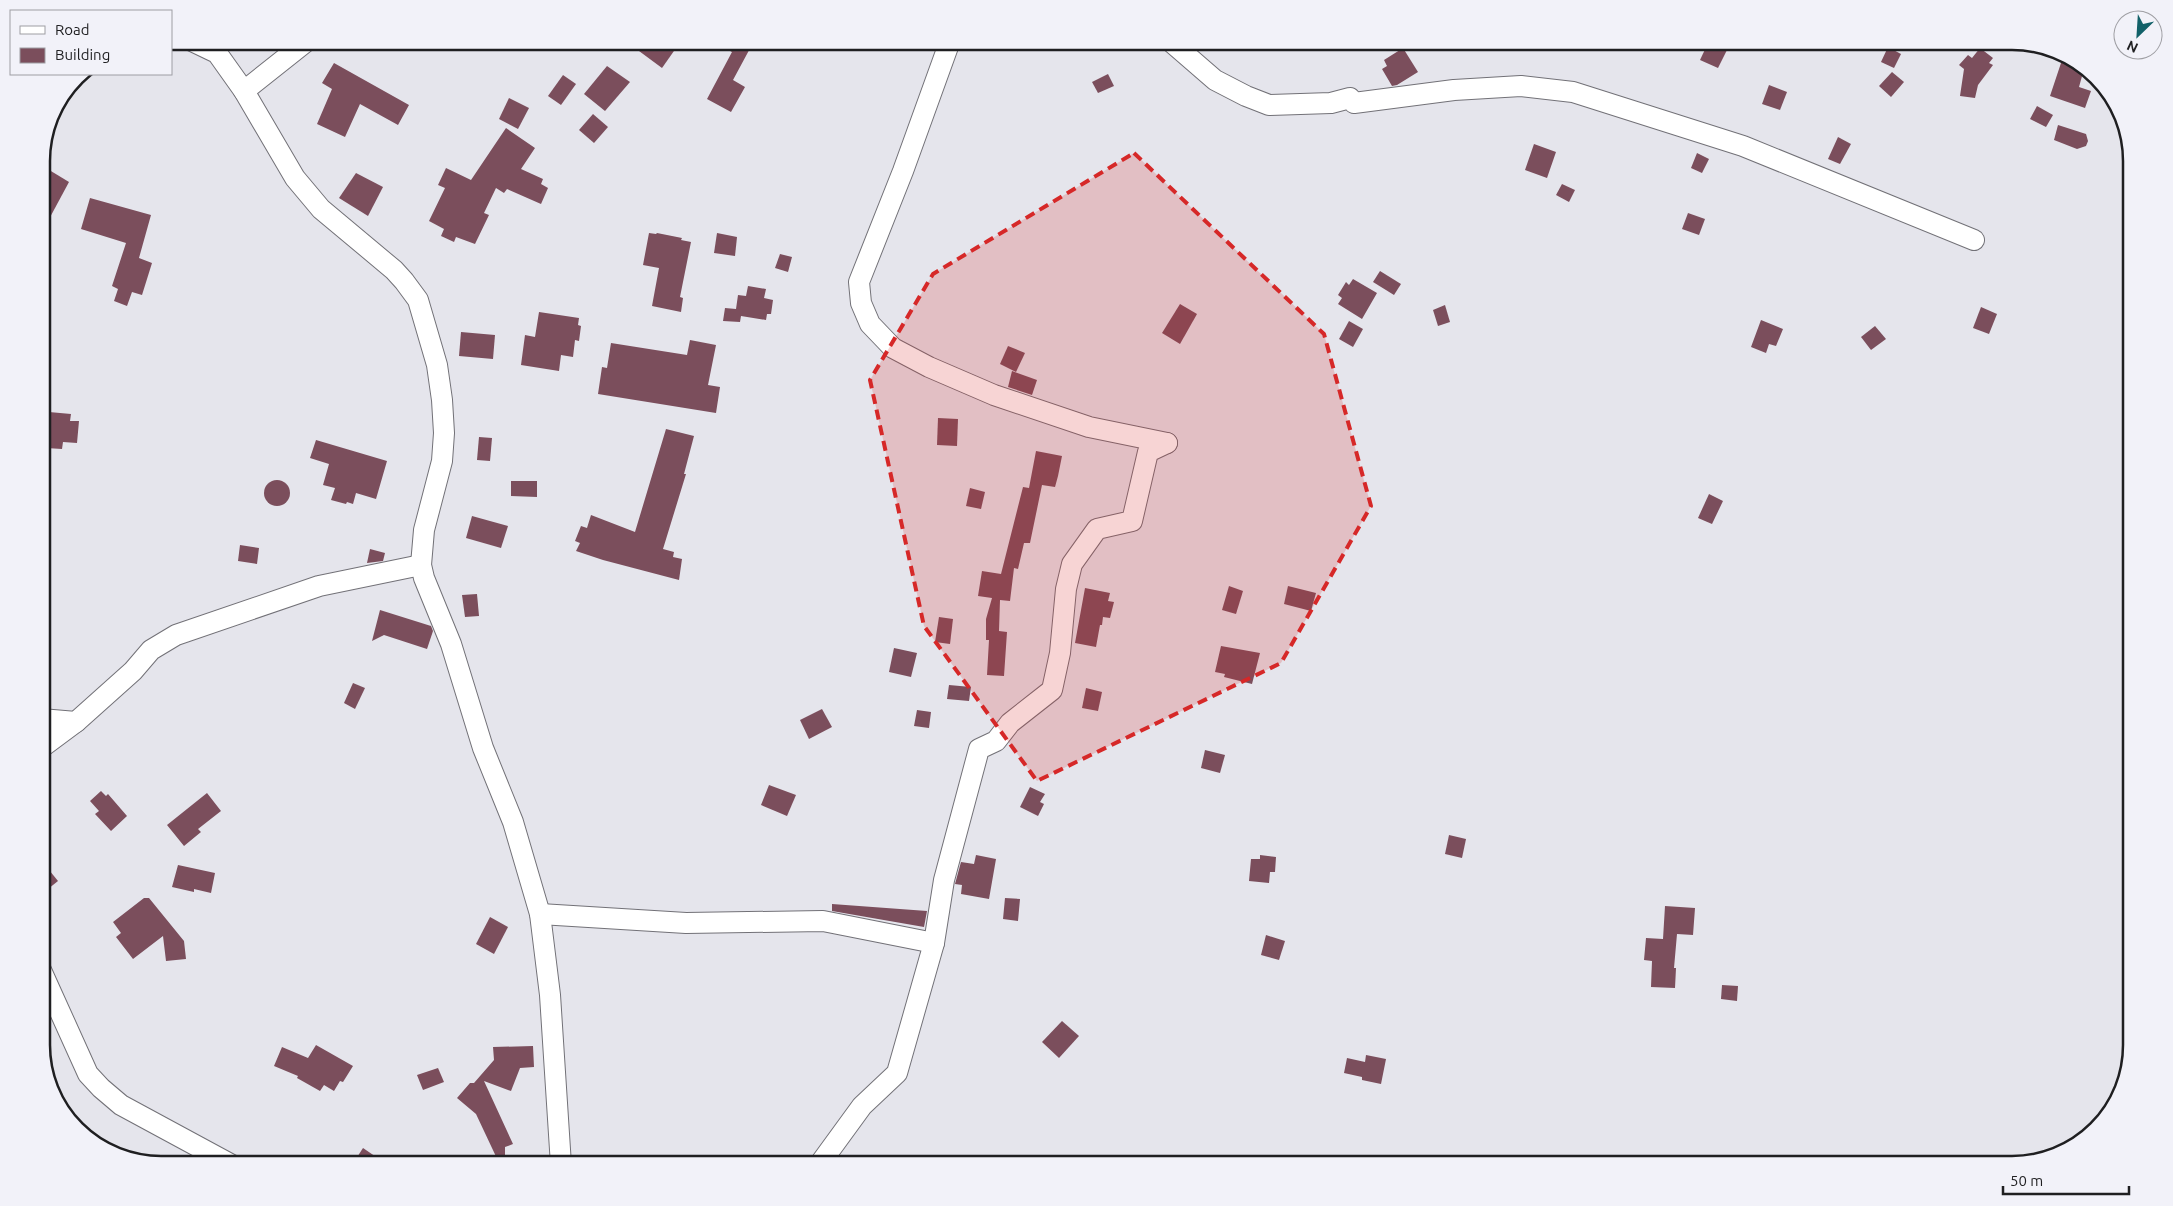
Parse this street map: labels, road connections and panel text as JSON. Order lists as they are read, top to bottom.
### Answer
{
  "legend": ["Road", "Building"],
  "scale_bar": "50 m",
  "north": "bottom left"
}
